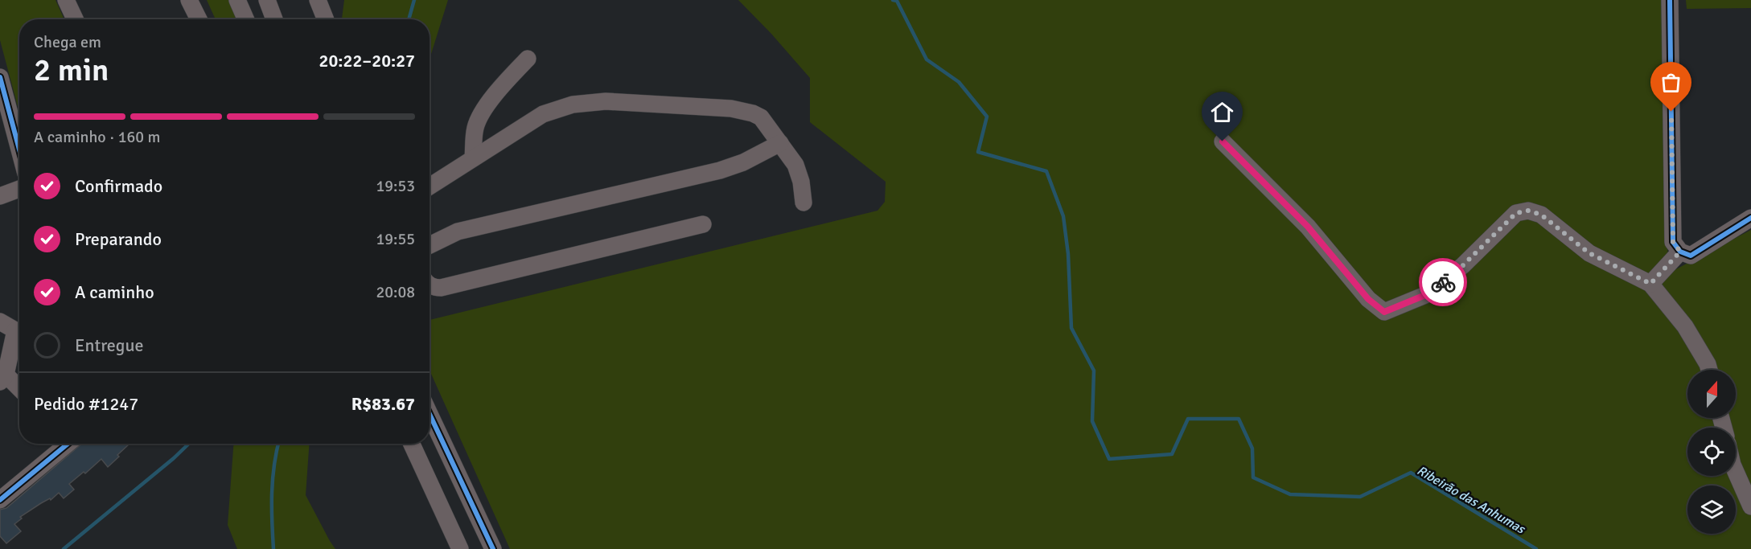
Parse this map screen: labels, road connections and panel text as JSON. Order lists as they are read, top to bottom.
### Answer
{
  "water": ["Ribeirão das Anhumas"],
  "north": "top",
  "page": {
    "heading": ["2 min", "Chega em", "20:22–20:27"],
    "panel": ["Pedido #1247", "R$83.67"],
    "bar": "A caminho · 160 m",
    "list": [
      ["Confirmado", "19:53"],
      ["Preparando", "19:55"],
      ["A caminho", "20:08"],
      "Entregue"
    ]
  }
}
